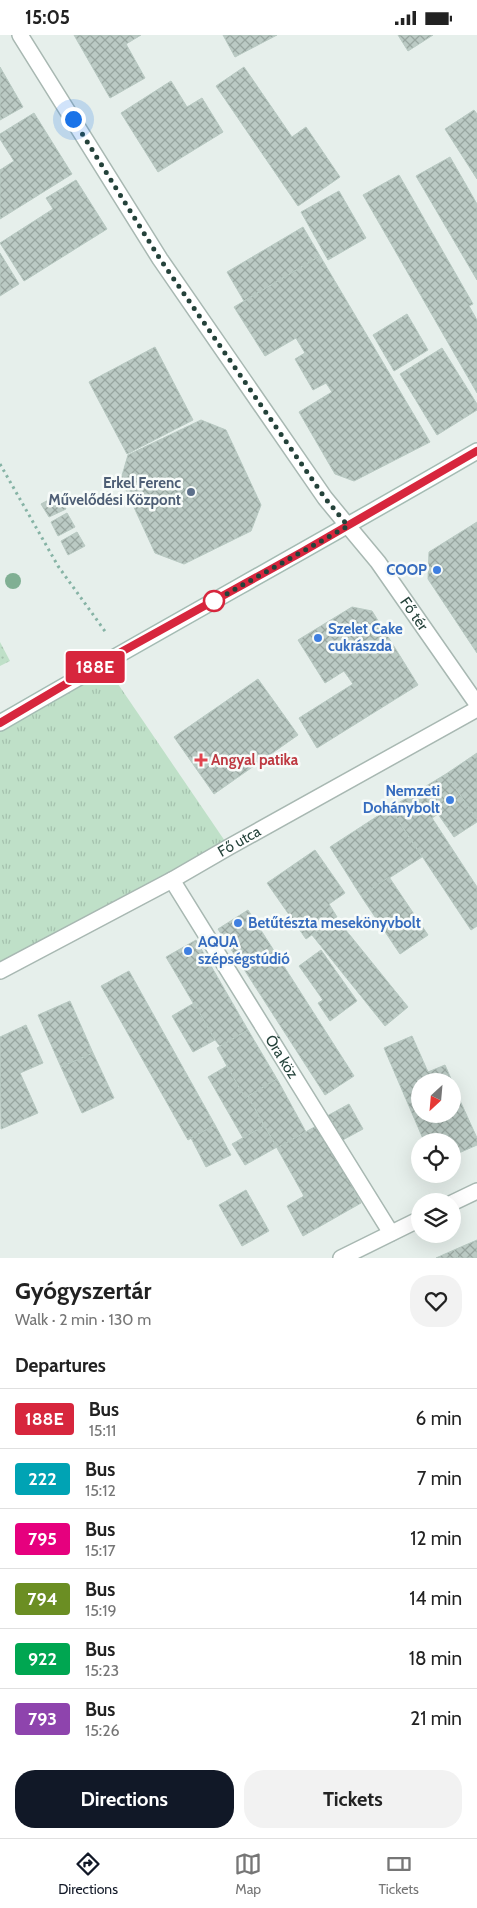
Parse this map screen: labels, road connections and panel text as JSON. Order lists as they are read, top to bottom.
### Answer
{
  "streets": {
    "street": ["Fő tér", "Fő utca", "Óra köz"]
  },
  "crossings": [
    ["Fő utca", "Óra köz"]
  ],
  "places": {
    "other": [
      "Erkel Ferenc Művelődési Központ",
      "COOP",
      "Szelet Cake cukrászda",
      "Nemzeti Dohánybolt",
      "Betűtészta mesekönyvbolt",
      "AQUA szépségstúdió"
    ],
    "health": ["Angyal patika"]
  },
  "lines": ["bus line 188E"],
  "north": "bottom left",
  "page": {
    "status": "15:05",
    "on_map": "188E",
    "heading": [
      ["Gyógyszertár", "Walk · 2 min · 130 m"],
      "Departures"
    ],
    "list": [
      {
        "mark": "188E",
        "name": "Bus",
        "note": "15:11",
        "value": "6 min"
      },
      {
        "mark": "222",
        "name": "Bus",
        "note": "15:12",
        "value": "7 min"
      },
      {
        "mark": "795",
        "name": "Bus",
        "note": "15:17",
        "value": "12 min"
      },
      {
        "mark": "794",
        "name": "Bus",
        "note": "15:19",
        "value": "14 min"
      },
      {
        "mark": "922",
        "name": "Bus",
        "note": "15:23",
        "value": "18 min"
      },
      {
        "mark": "793",
        "name": "Bus",
        "note": "15:26",
        "value": "21 min"
      }
    ],
    "buttons": ["Directions", "Tickets"],
    "tabs": ["Directions", "Map", "Tickets"]
  }
}
